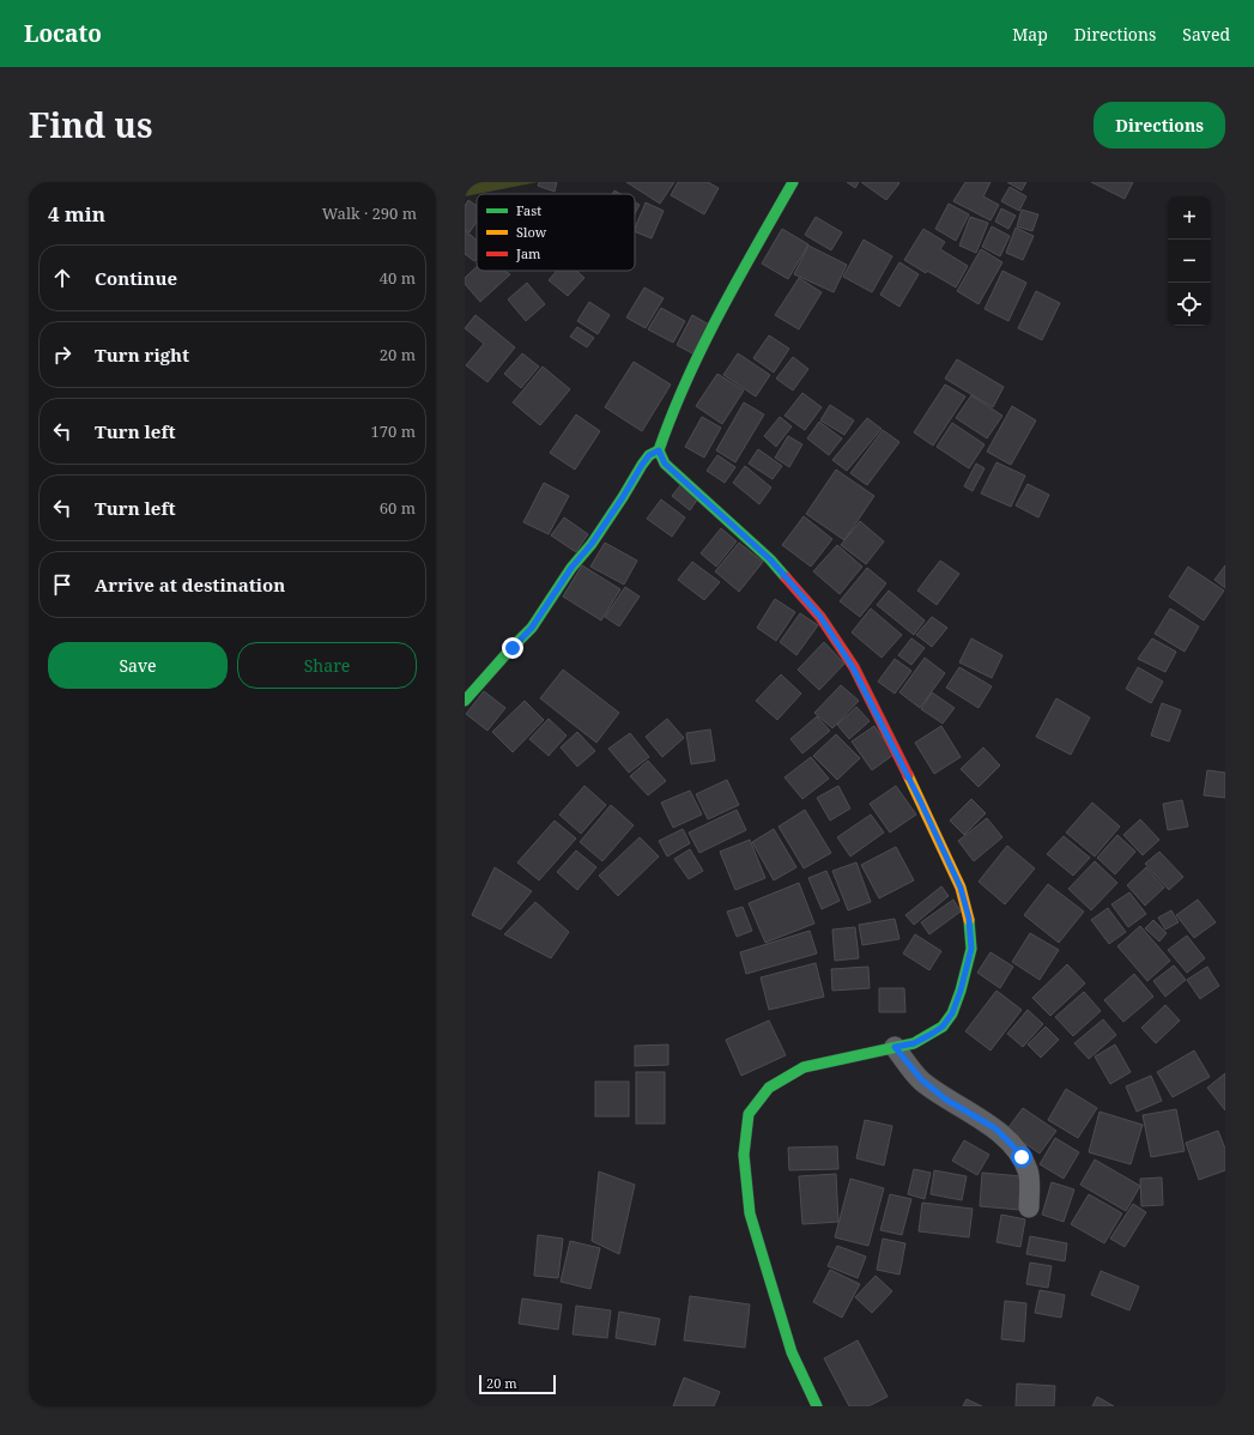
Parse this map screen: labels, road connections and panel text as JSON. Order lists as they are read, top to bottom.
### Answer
{
  "legend": ["Fast", "Slow", "Jam"],
  "scale_bar": "20 m",
  "page": {
    "header": "Locato",
    "nav": ["Map", "Directions", "Saved"],
    "title": "Find us",
    "buttons": [
      "Directions",
      ["Save", "Share"]
    ],
    "heading": ["4 min", "Walk · 290 m"],
    "map_buttons": ["+", "−"],
    "list": [
      ["Continue", "40 m"],
      ["Turn right", "20 m"],
      ["Turn left", "170 m"],
      ["Turn left", "60 m"],
      "Arrive at destination"
    ],
    "scale": "20 m"
  }
}
